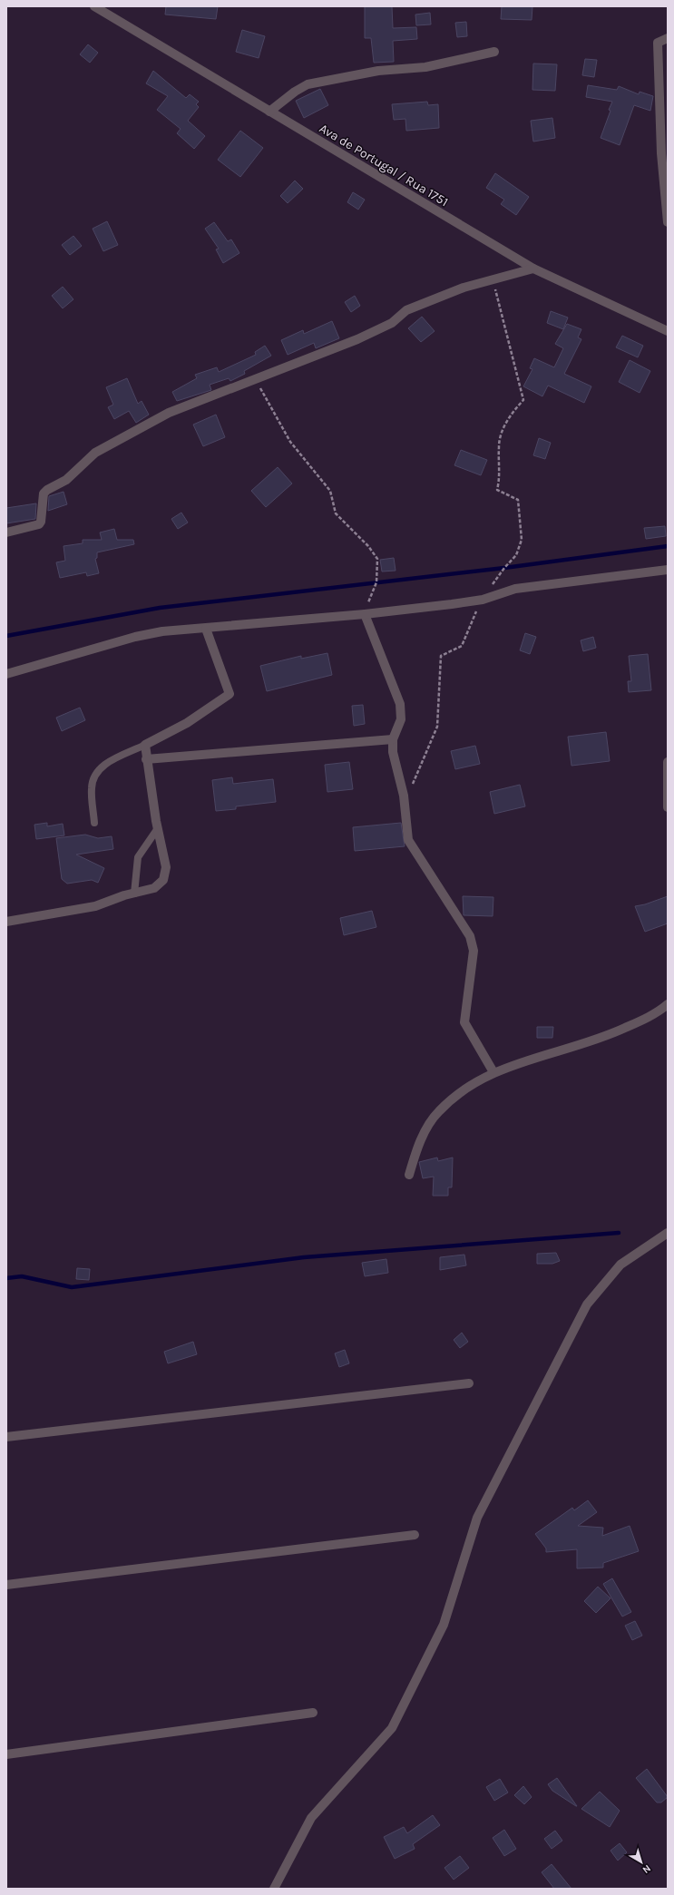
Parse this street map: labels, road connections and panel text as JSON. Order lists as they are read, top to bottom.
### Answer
{
  "streets": {
    "street": ["Ava de Portugal / Rua 1751"]
  },
  "north": "bottom right"
}
